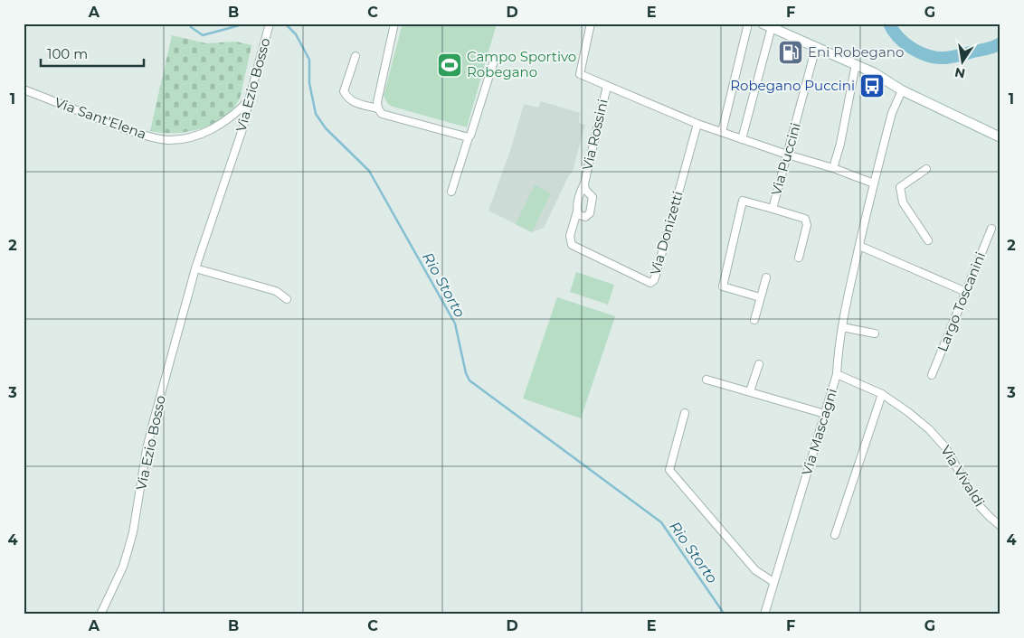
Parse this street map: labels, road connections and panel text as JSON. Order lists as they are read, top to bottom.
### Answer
{
  "streets": {
    "street": [
      "Via Ezio Bosso",
      "Via Sant'Elena",
      "Via Rossini",
      "Via Puccini",
      "Via Donizetti",
      "Largo Toscanini",
      "Via Mascagni",
      "Via Vivaldi"
    ]
  },
  "crossings": [
    ["Via Ezio Bosso", "Via Sant'Elena"],
    ["Via Rossini", "Via Donizetti"],
    ["Via Mascagni", "Via Vivaldi"]
  ],
  "water": ["Rio Storto"],
  "places": {
    "fuel station": ["Eni Robegano"],
    "sports": ["Campo Sportivo Robegano"],
    "bus stop": ["Robegano Puccini"]
  },
  "scale_bar": "100 m",
  "north": "bottom",
  "grid": {
    "columns": [
      "A",
      "B",
      "C",
      "D",
      "E",
      "F",
      "G"
    ],
    "rows": [
      "1",
      "2",
      "3",
      "4"
    ]
  }
}
